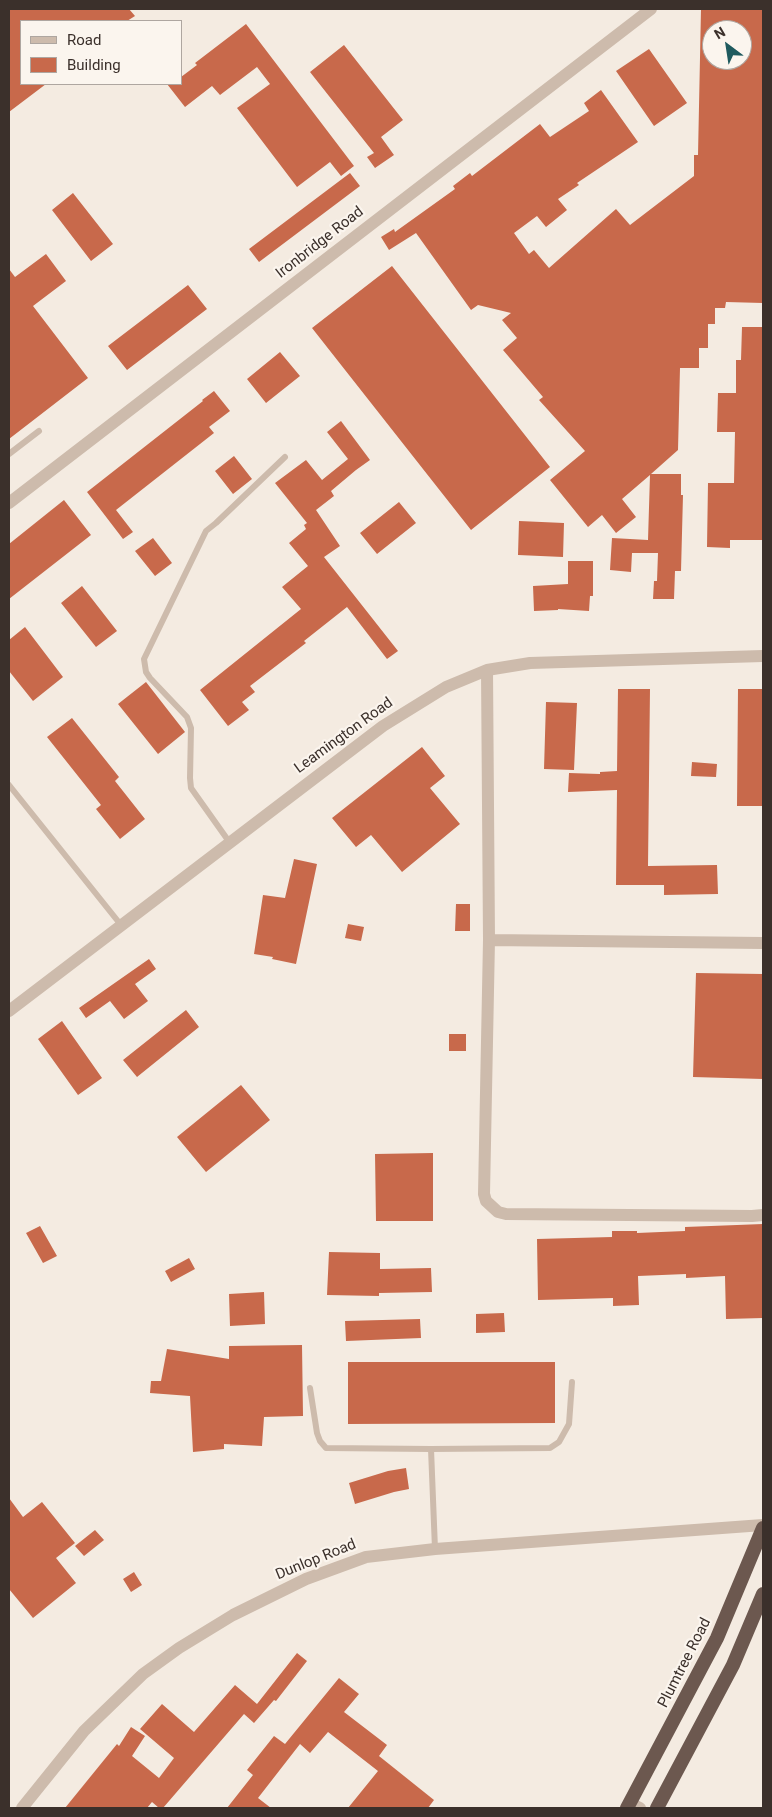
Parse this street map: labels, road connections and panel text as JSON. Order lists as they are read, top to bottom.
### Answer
{
  "streets": {
    "highway": ["Plumtree Road"],
    "street": ["Ironbridge Road", "Leamington Road", "Dunlop Road"]
  },
  "crossings": [
    ["Dunlop Road", "Plumtree Road"]
  ],
  "legend": ["Road", "Building"],
  "north": "top left"
}
